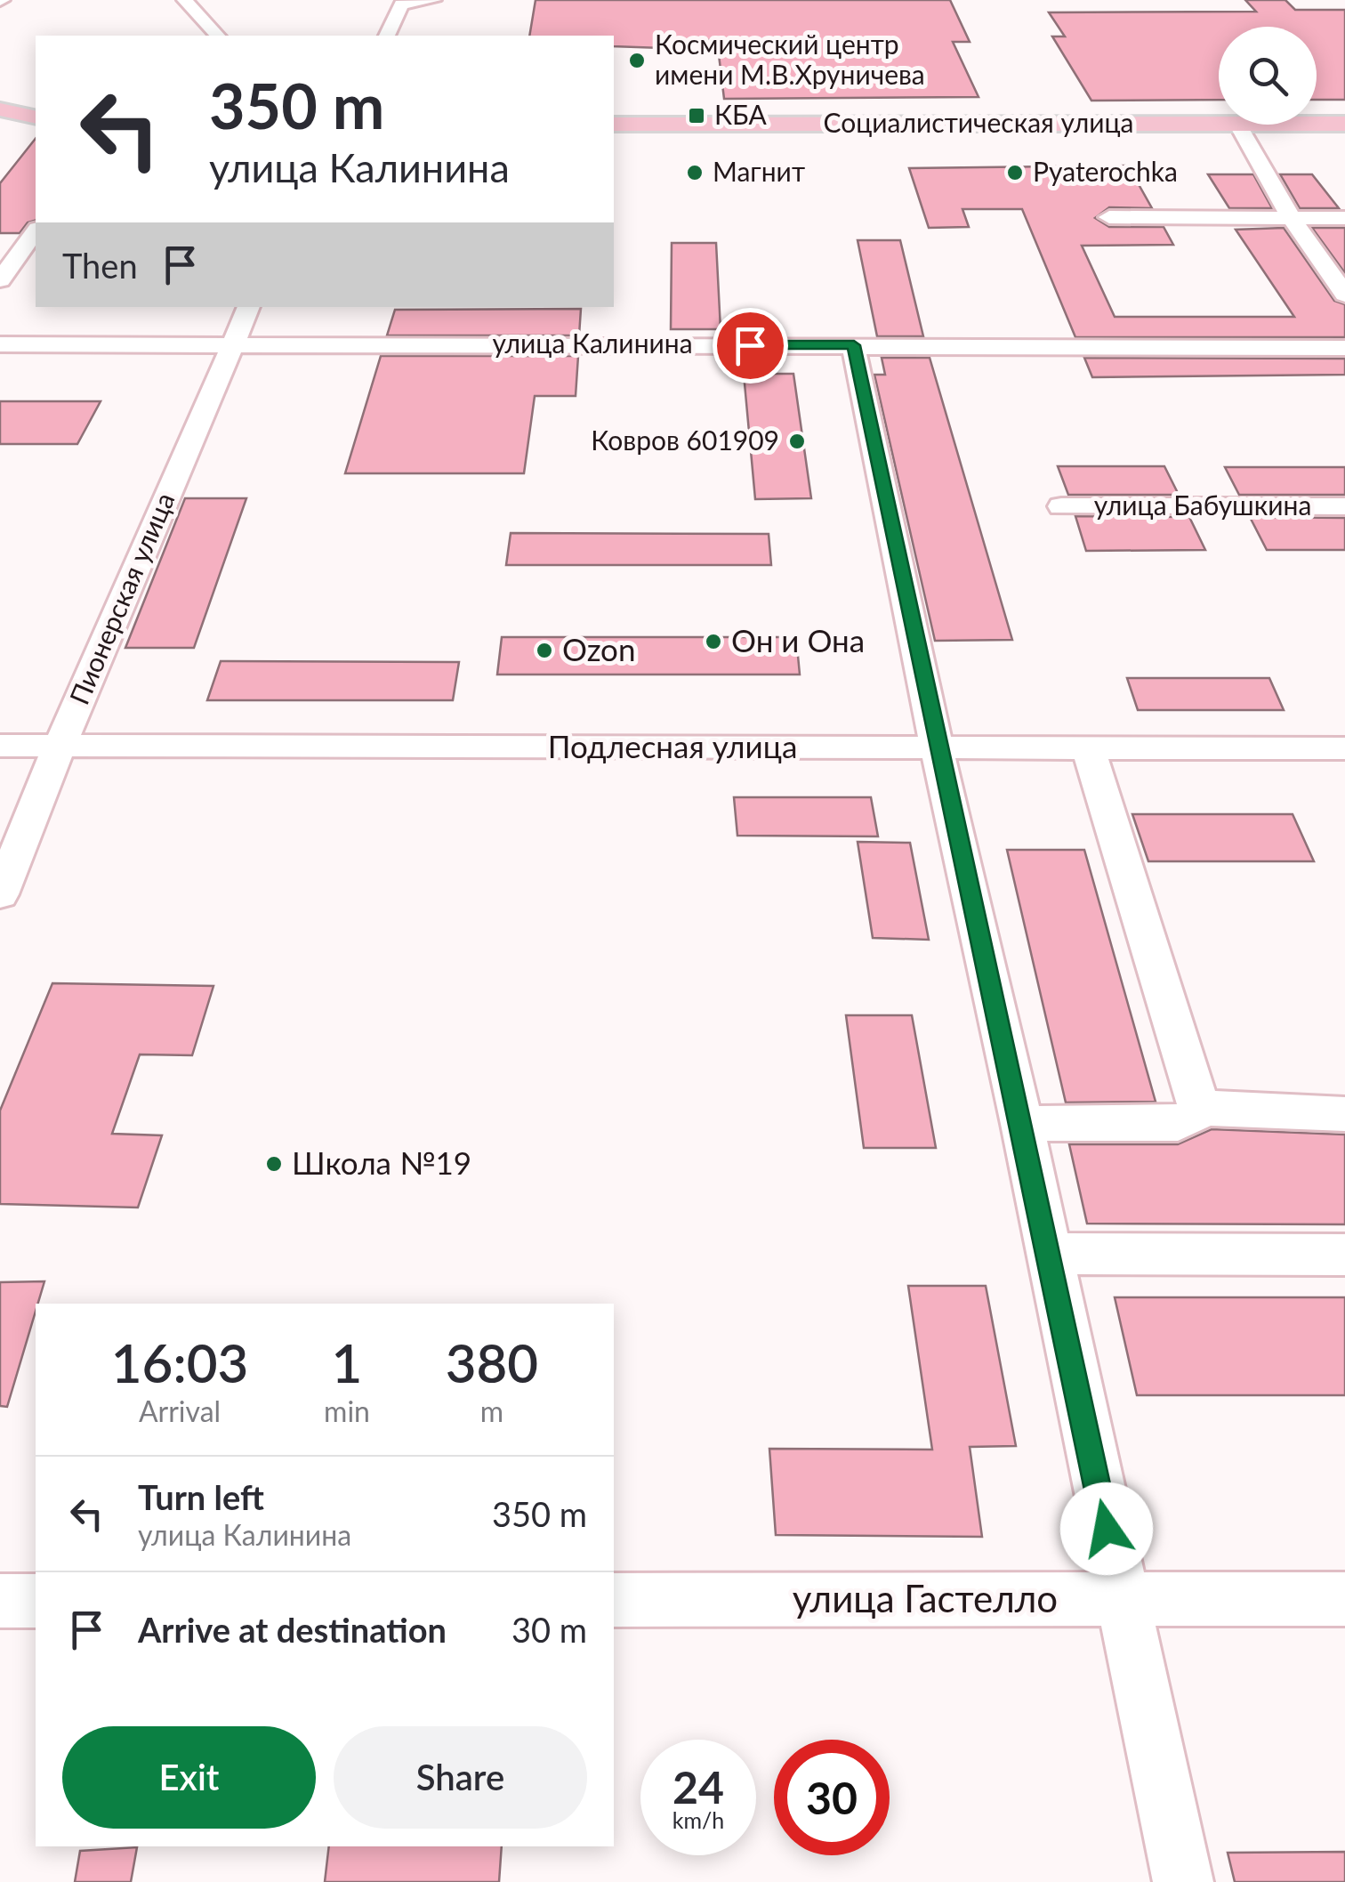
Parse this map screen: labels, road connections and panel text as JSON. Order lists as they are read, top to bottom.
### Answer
{
  "streets": {
    "main road": ["Социалистическая улица"],
    "street": [
      "улица Калинина",
      "улица Бабушкина",
      "Пионерская улица",
      "Подлесная улица",
      "улица Гастелло"
    ]
  },
  "crossings": [
    ["улица Калинина", "Пионерская улица"],
    ["Пионерская улица", "Подлесная улица"]
  ],
  "places": {
    "other": [
      "Космический центр имени М.В.Хруничева",
      "Магнит",
      "Pyaterochka",
      "Ковров 601909",
      "Он и Она",
      "Ozon",
      "Школа №19"
    ],
    "transit": ["КБА"]
  },
  "page": {
    "turn": ["350 m", "улица Калинина"],
    "then": "Then",
    "eta": [
      "16:03",
      "Arrival",
      "1",
      "min",
      "380",
      "m"
    ],
    "list": [
      {
        "name": "Turn left",
        "note": "улица Калинина",
        "value": "350 m"
      },
      {
        "name": "Arrive at destination",
        "value": "30 m"
      }
    ],
    "buttons": ["Exit", "Share"],
    "speed": "24 km/h",
    "limit": "30"
  }
}
